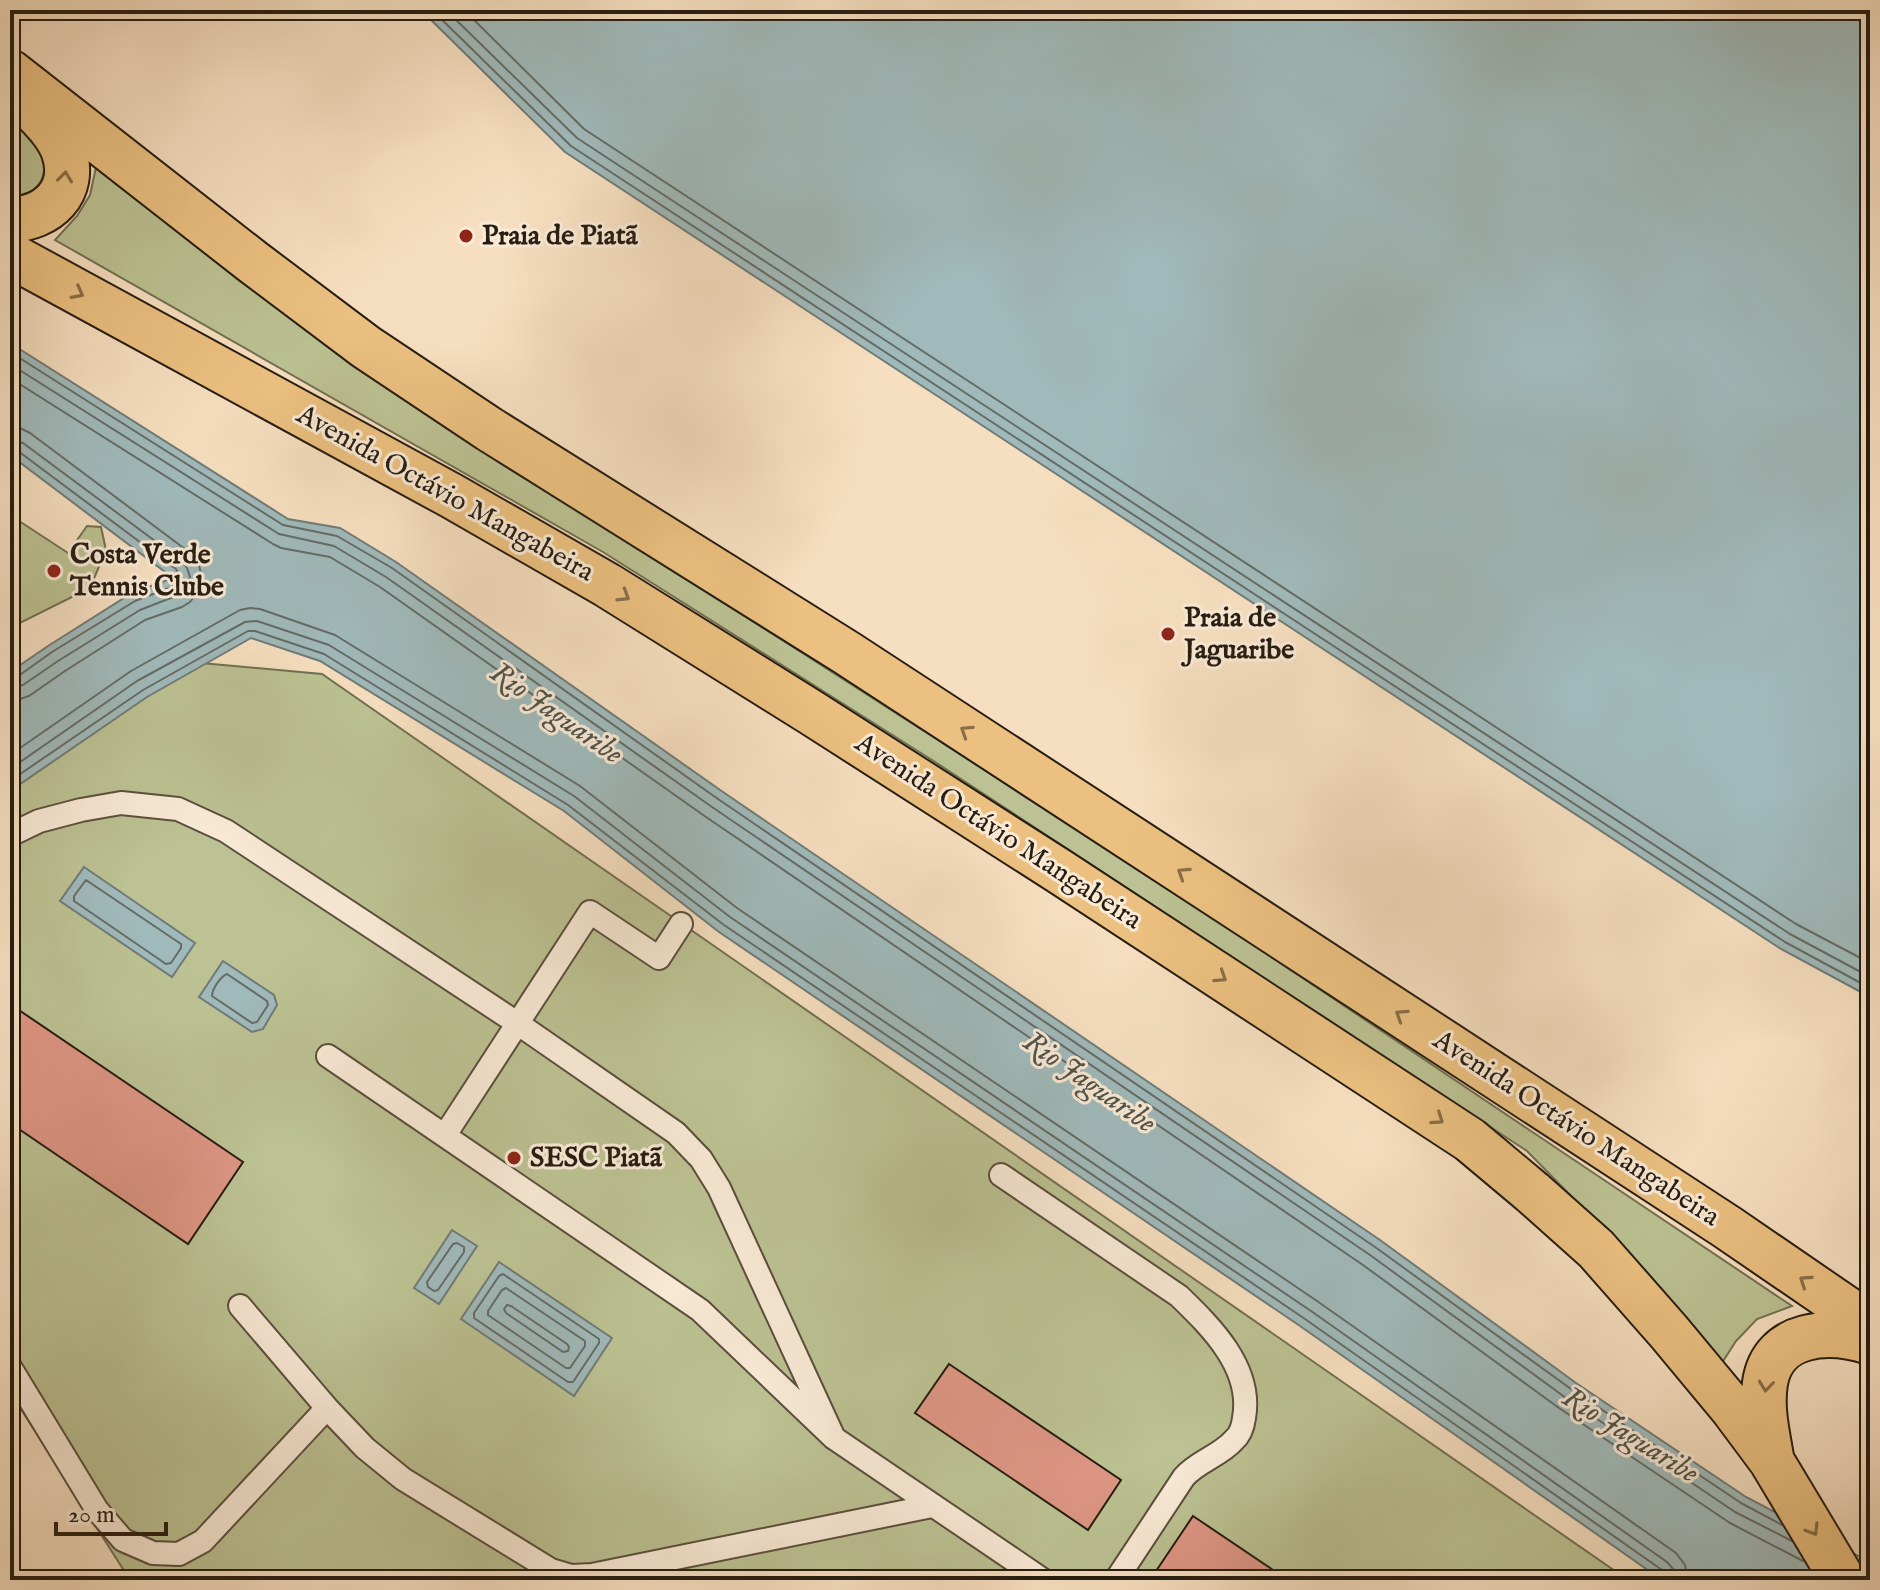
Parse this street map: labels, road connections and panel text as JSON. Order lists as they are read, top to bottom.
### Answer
{
  "streets": {
    "main road": ["Avenida Octávio Mangabeira"]
  },
  "water": ["Rio Jaguaribe"],
  "places": [
    "Praia de Piatã",
    "Costa Verde Tennis Clube",
    "Praia de Jaguaribe",
    "SESC Piatã"
  ],
  "scale_bar": "20 m"
}
